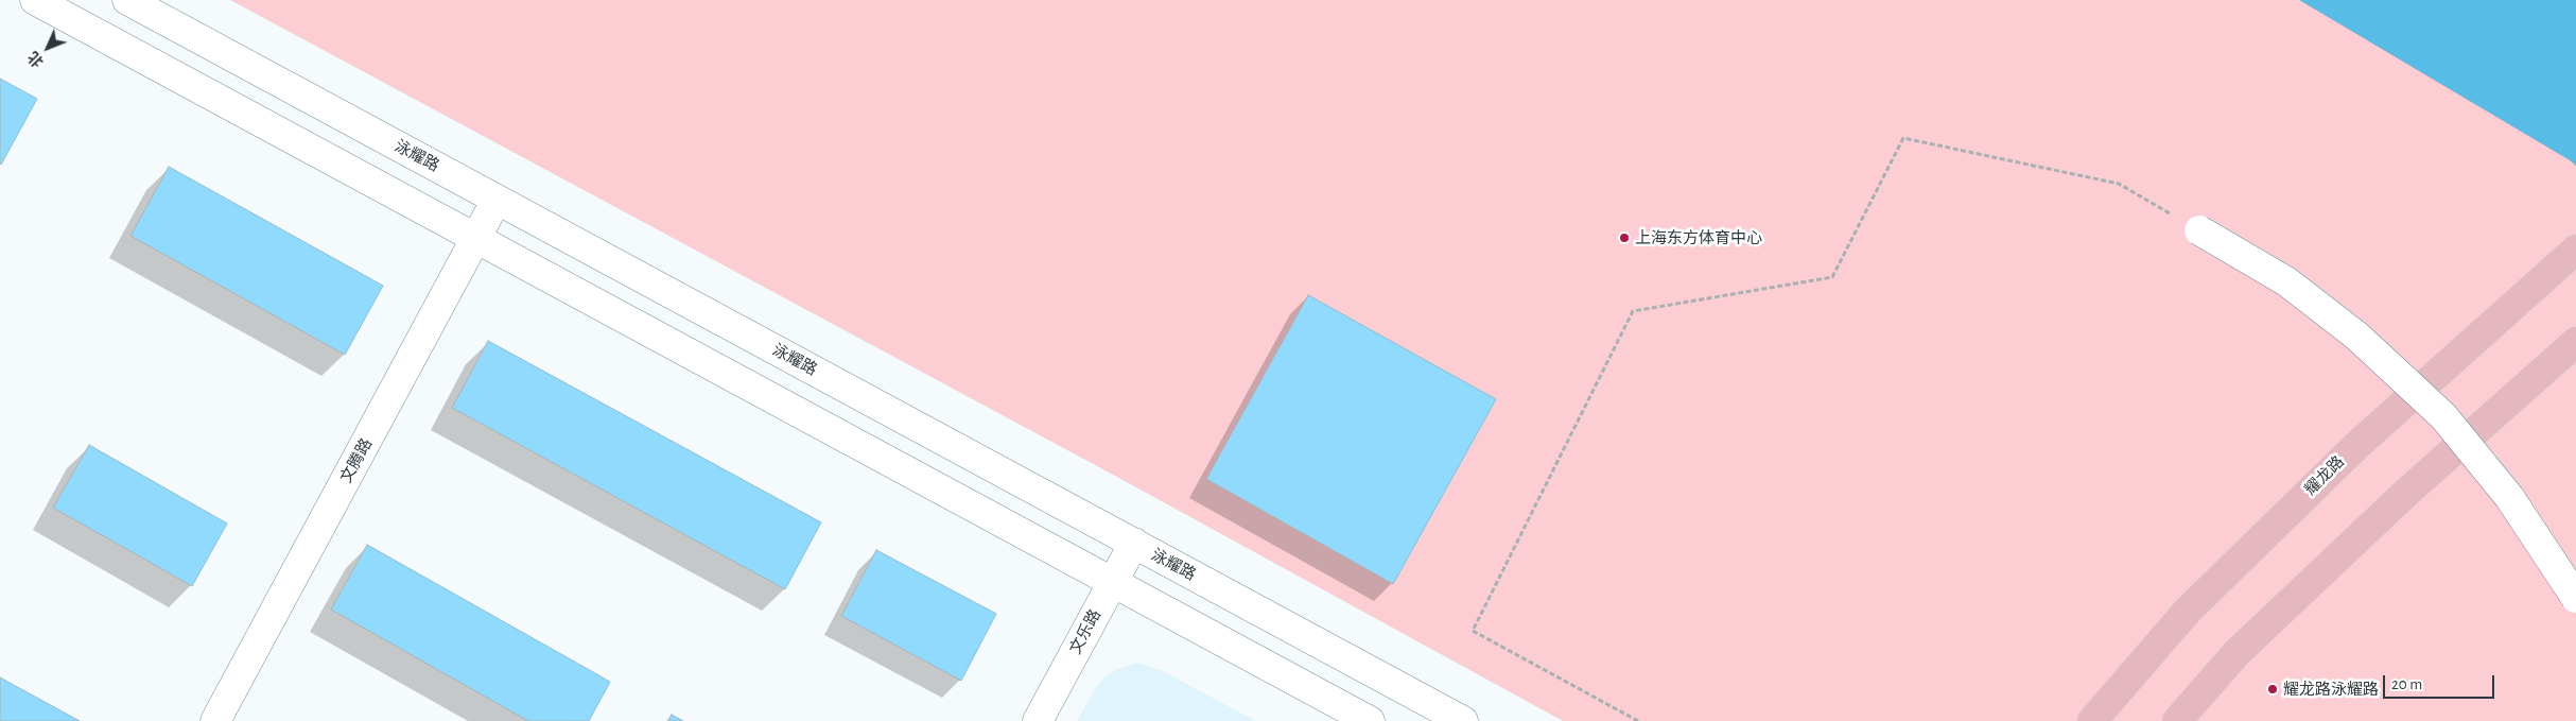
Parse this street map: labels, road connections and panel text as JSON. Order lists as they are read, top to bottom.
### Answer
{
  "streets": {
    "main road": ["耀龙路"],
    "street": ["泳耀路", "文腾路", "文乐路"]
  },
  "crossings": [
    ["泳耀路", "文腾路"],
    ["泳耀路", "文乐路"]
  ],
  "places": ["上海东方体育中心", "耀龙路泳耀路"],
  "scale_bar": "20 m",
  "north": "bottom left"
}
